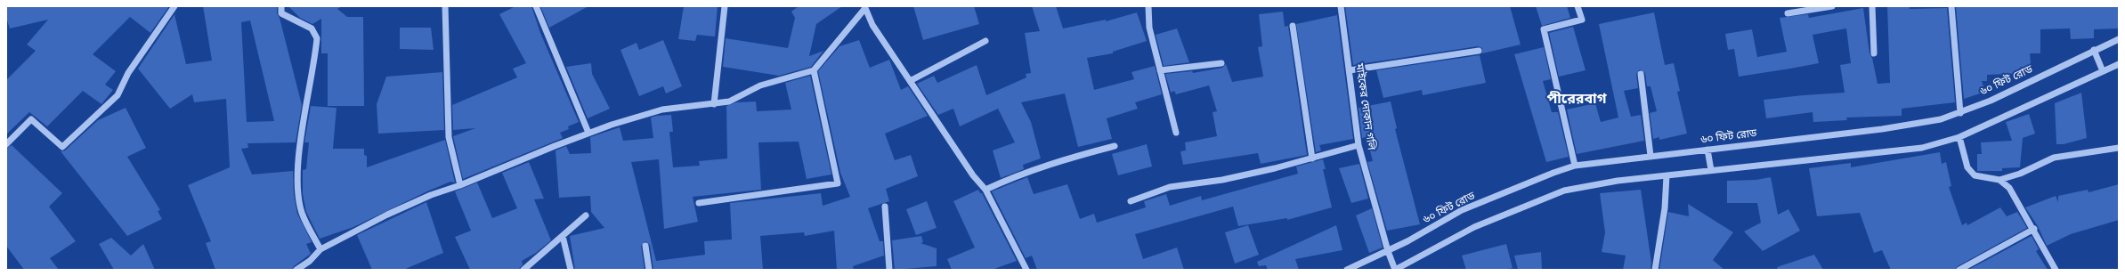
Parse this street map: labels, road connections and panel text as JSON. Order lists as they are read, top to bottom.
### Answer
{
  "streets": {
    "street": ["৬০ ফিট রোড", "মাইকের দোকান গলি"]
  },
  "crossings": [
    ["৬০ ফিট রোড", "মাইকের দোকান গলি"]
  ],
  "districts": ["পীরেরবাগ"]
}
